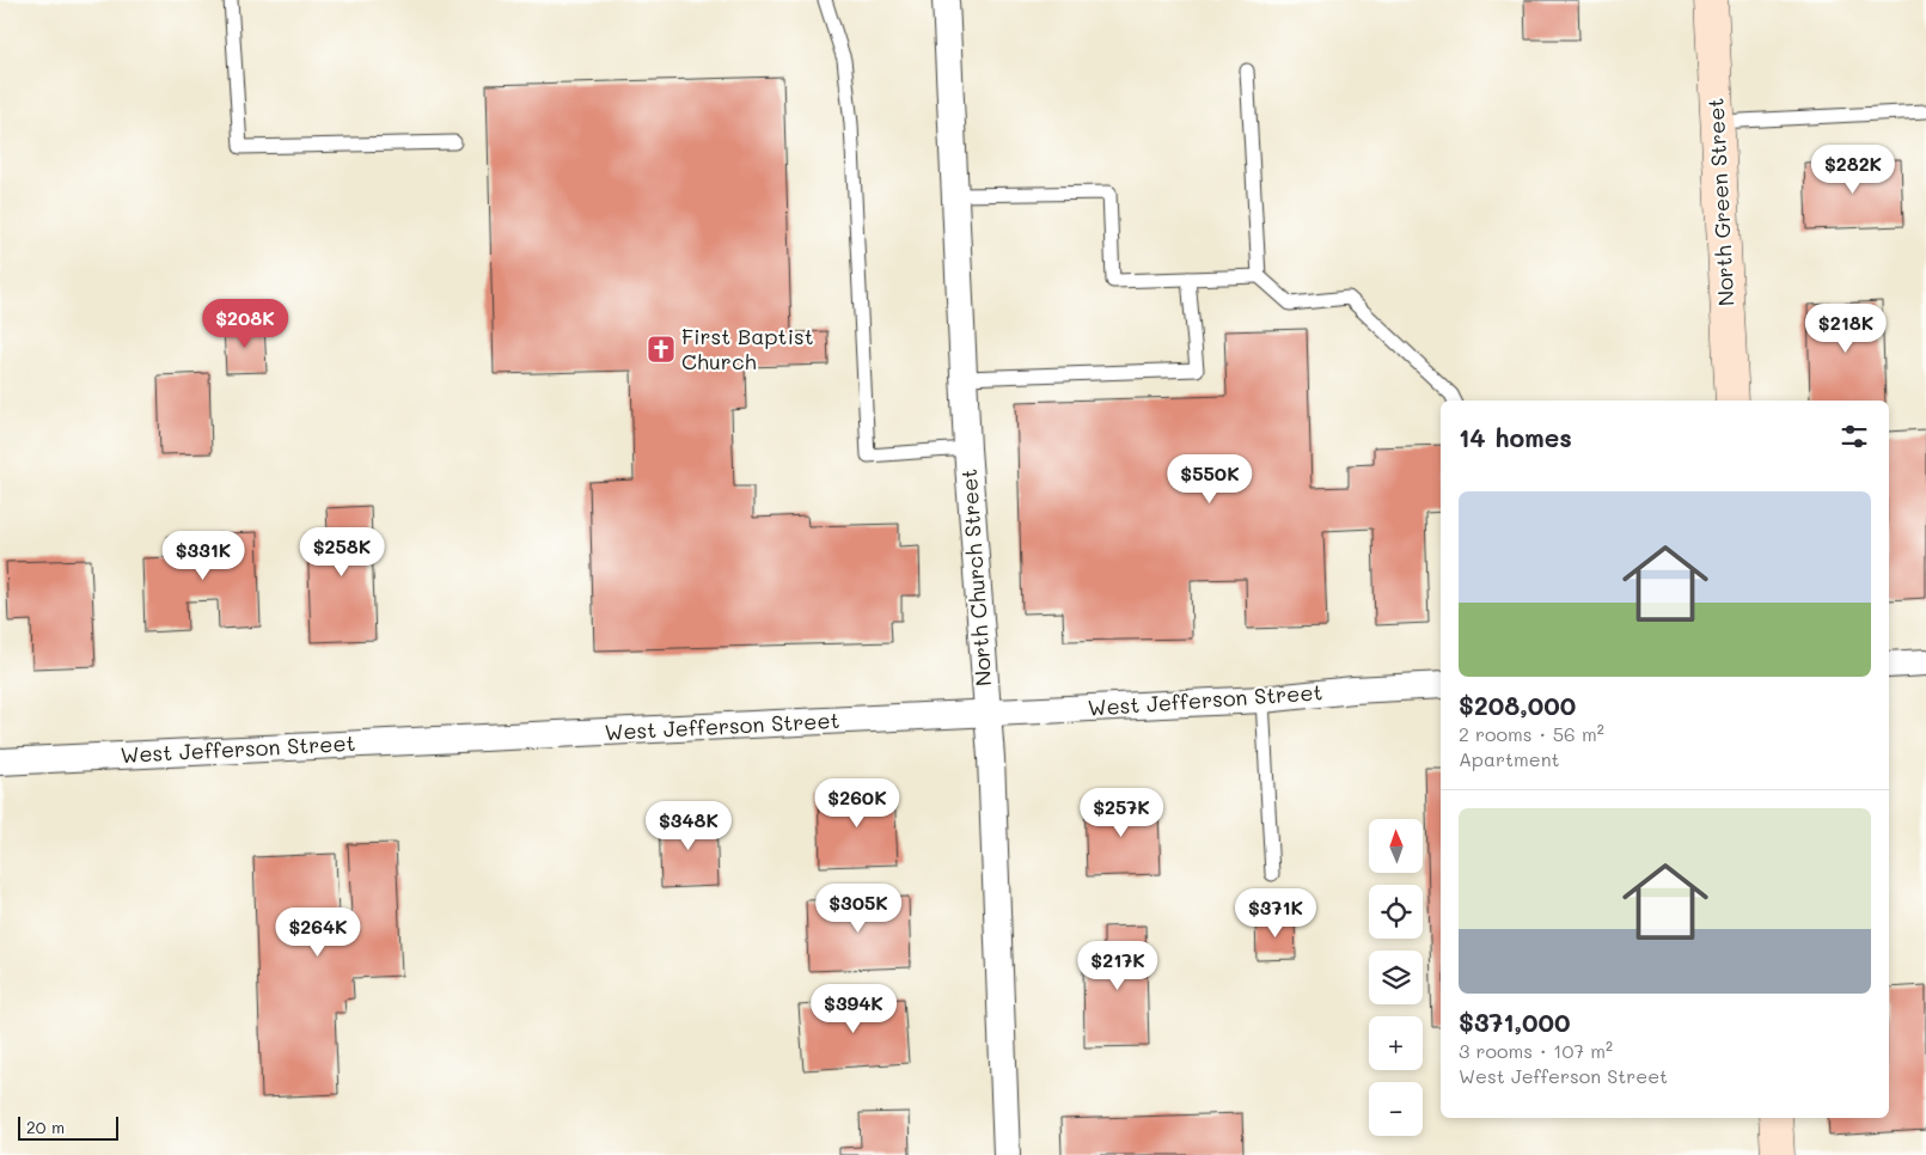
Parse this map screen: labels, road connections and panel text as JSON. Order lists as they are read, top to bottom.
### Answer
{
  "streets": {
    "street": ["North Green Street", "North Church Street", "West Jefferson Street"]
  },
  "crossings": [
    ["North Church Street", "West Jefferson Street"]
  ],
  "places": {
    "church": ["First Baptist Church"]
  },
  "scale_bar": "20 m",
  "north": "top",
  "page": {
    "price": [
      "$282K",
      "$208K",
      "$218K",
      "$550K",
      "$258K",
      "$331K",
      "$260K",
      "$257K",
      "$348K",
      "$305K",
      "$371K",
      "$264K",
      "$217K",
      "$394K"
    ],
    "heading": "14 homes",
    "list": [
      {
        "name": "$208,000",
        "note": "2 rooms · 56 m² · Apartment"
      },
      {
        "name": "$371,000",
        "note": "3 rooms · 107 m² · West Jefferson Street"
      }
    ],
    "map_buttons": ["+", "−"],
    "scale": "20 m"
  }
}
